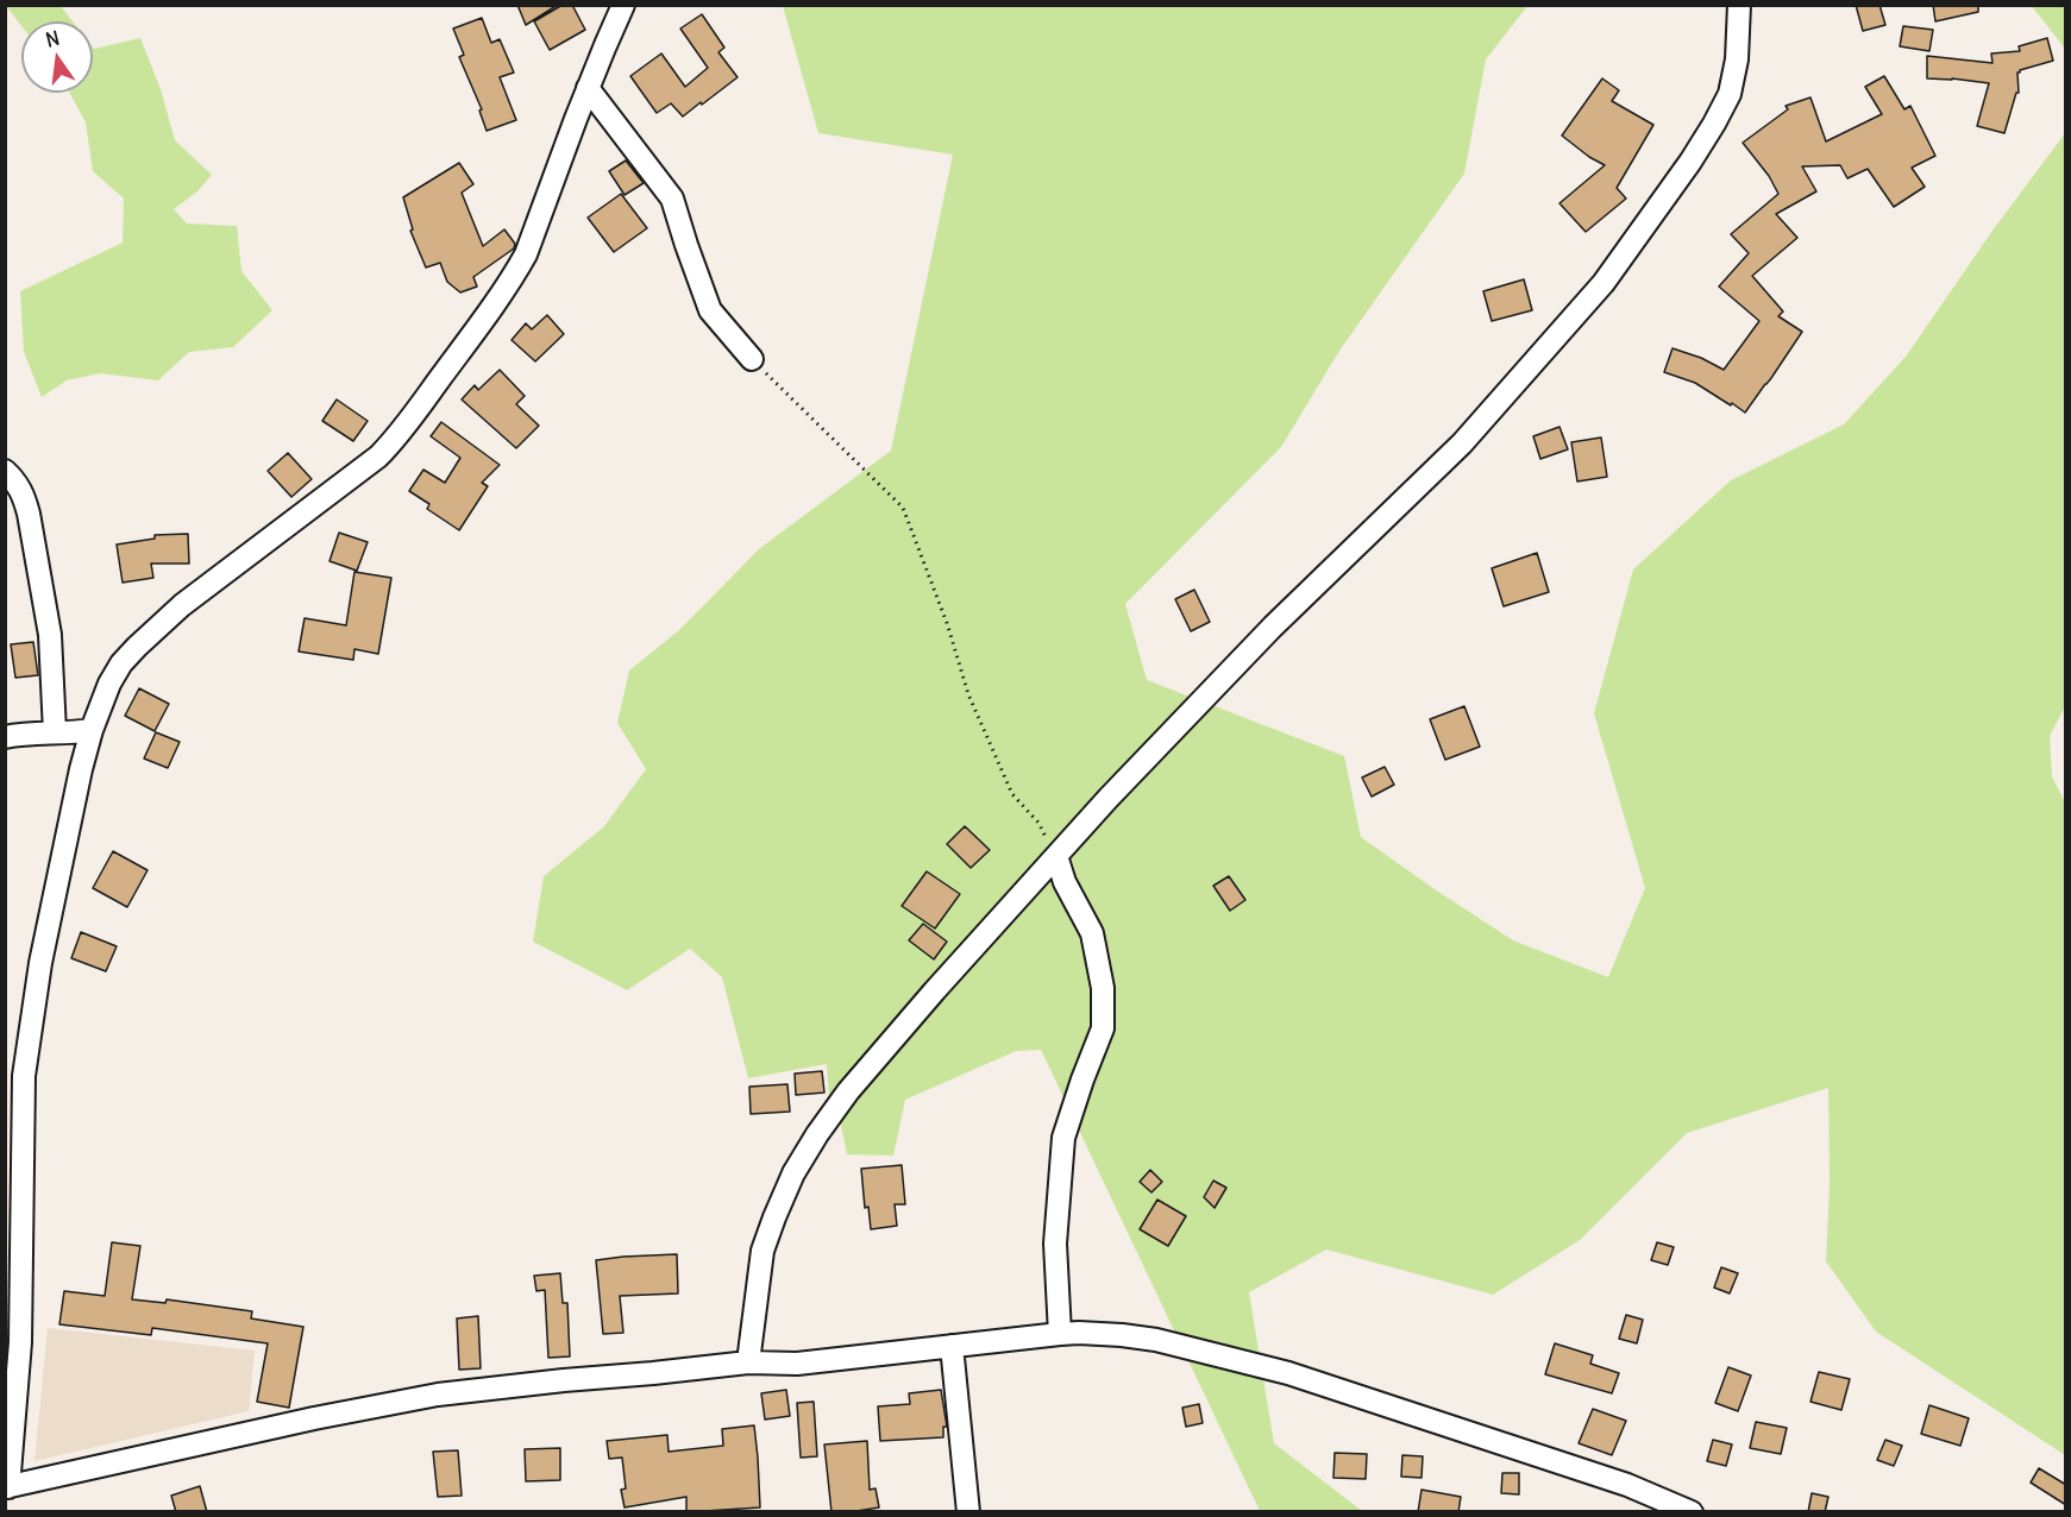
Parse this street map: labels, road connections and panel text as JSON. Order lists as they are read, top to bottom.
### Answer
{
  "north": "top"
}
